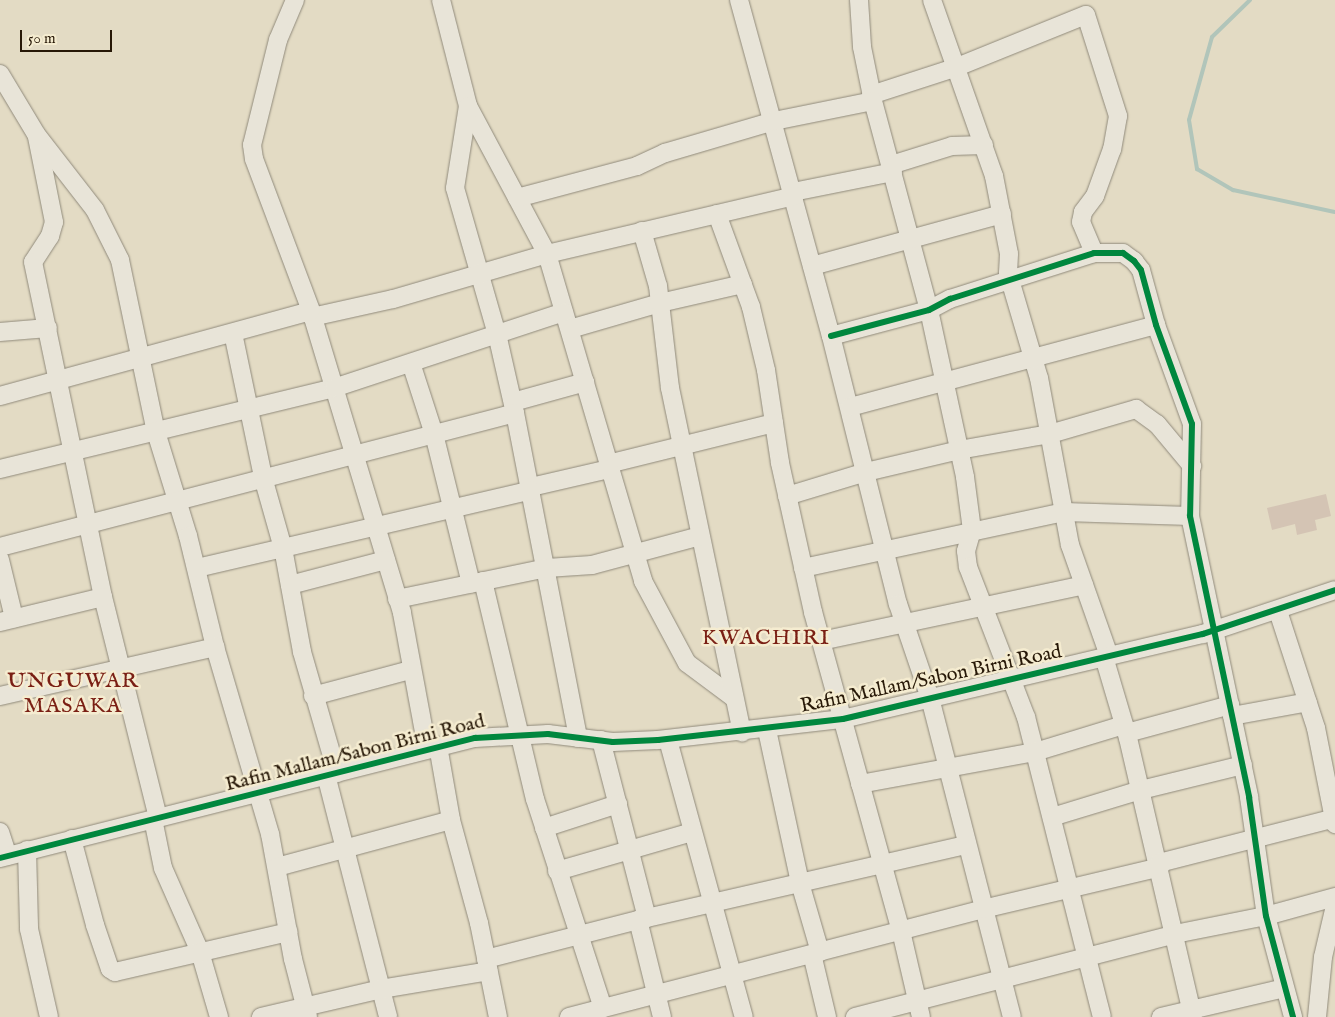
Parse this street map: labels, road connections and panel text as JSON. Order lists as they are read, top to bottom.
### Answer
{
  "streets": {
    "street": ["Rafin Mallam/Sabon Birni Road"]
  },
  "districts": ["KWACHIRI", "UNGUWAR MASAKA"],
  "scale_bar": "50 m"
}
